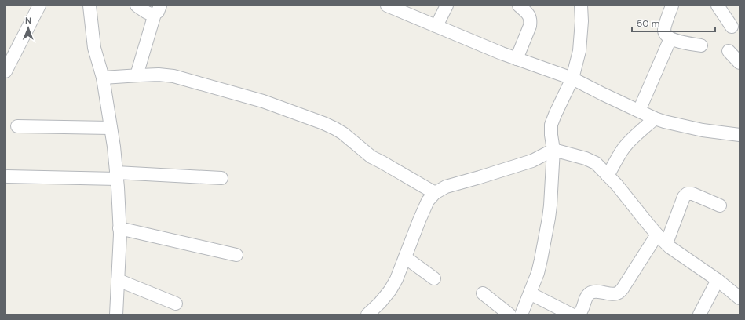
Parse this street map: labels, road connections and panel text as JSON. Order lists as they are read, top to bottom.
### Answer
{
  "scale_bar": "50 m",
  "north": "top"
}
